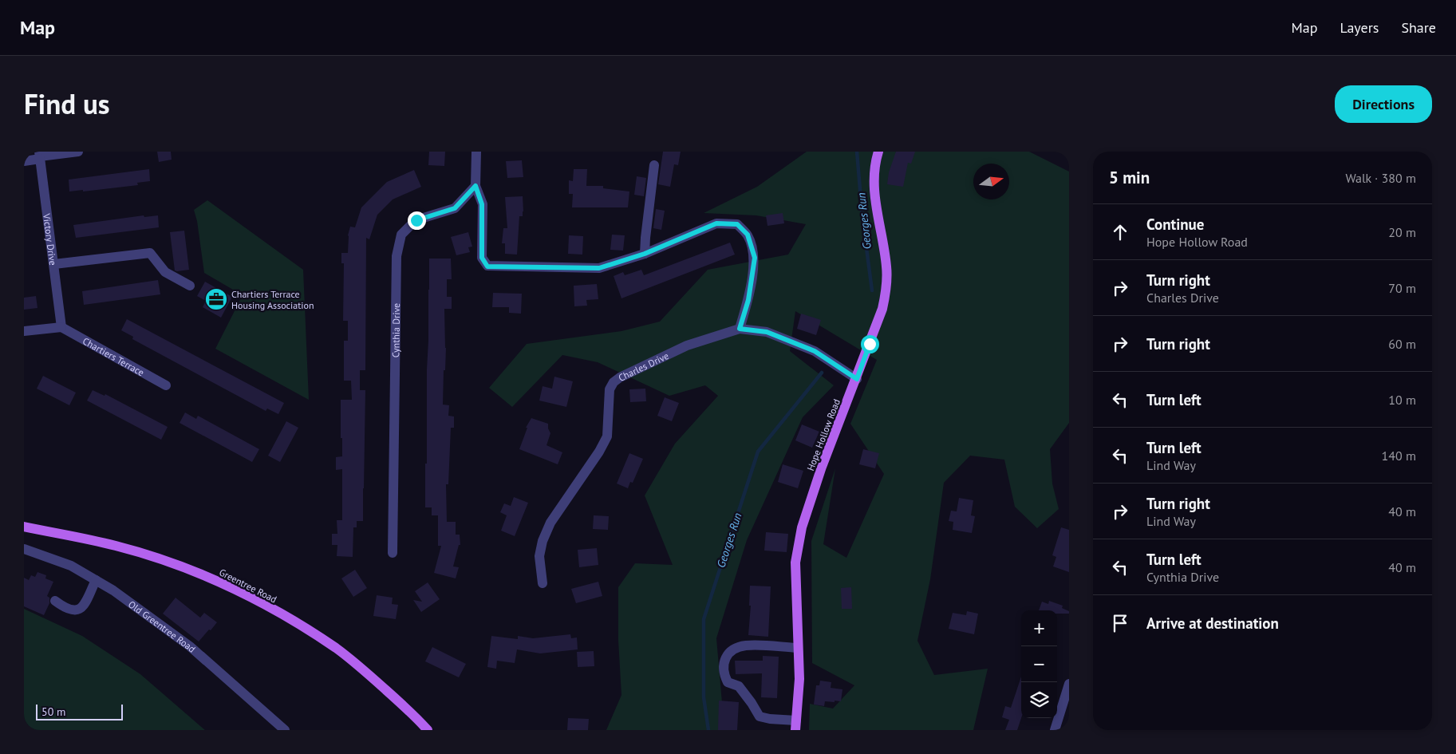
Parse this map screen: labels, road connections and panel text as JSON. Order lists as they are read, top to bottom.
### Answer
{
  "streets": {
    "main road": ["Hope Hollow Road", "Greentree Road"],
    "street": [
      "Victory Drive",
      "Cynthia Drive",
      "Chartiers Terrace",
      "Charles Drive",
      "Old Greentree Road"
    ]
  },
  "crossings": [
    ["Victory Drive", "Chartiers Terrace"],
    ["Charles Drive", "Hope Hollow Road"]
  ],
  "water": ["Georges Run"],
  "places": {
    "office": ["Chartiers Terrace Housing Association"]
  },
  "scale_bar": "50 m",
  "north": "right",
  "page": {
    "header": "Map",
    "nav": ["Map", "Layers", "Share"],
    "title": "Find us",
    "buttons": "Directions",
    "heading": ["5 min", "Walk · 380 m"],
    "list": [
      ["Continue", "Hope Hollow Road", "20 m"],
      ["Turn right", "Charles Drive", "70 m"],
      ["Turn right", "60 m"],
      ["Turn left", "10 m"],
      ["Turn left", "Lind Way", "140 m"],
      ["Turn right", "Lind Way", "40 m"],
      ["Turn left", "Cynthia Drive", "40 m"],
      "Arrive at destination"
    ],
    "map_buttons": ["+", "−"],
    "scale": "50 m"
  }
}
